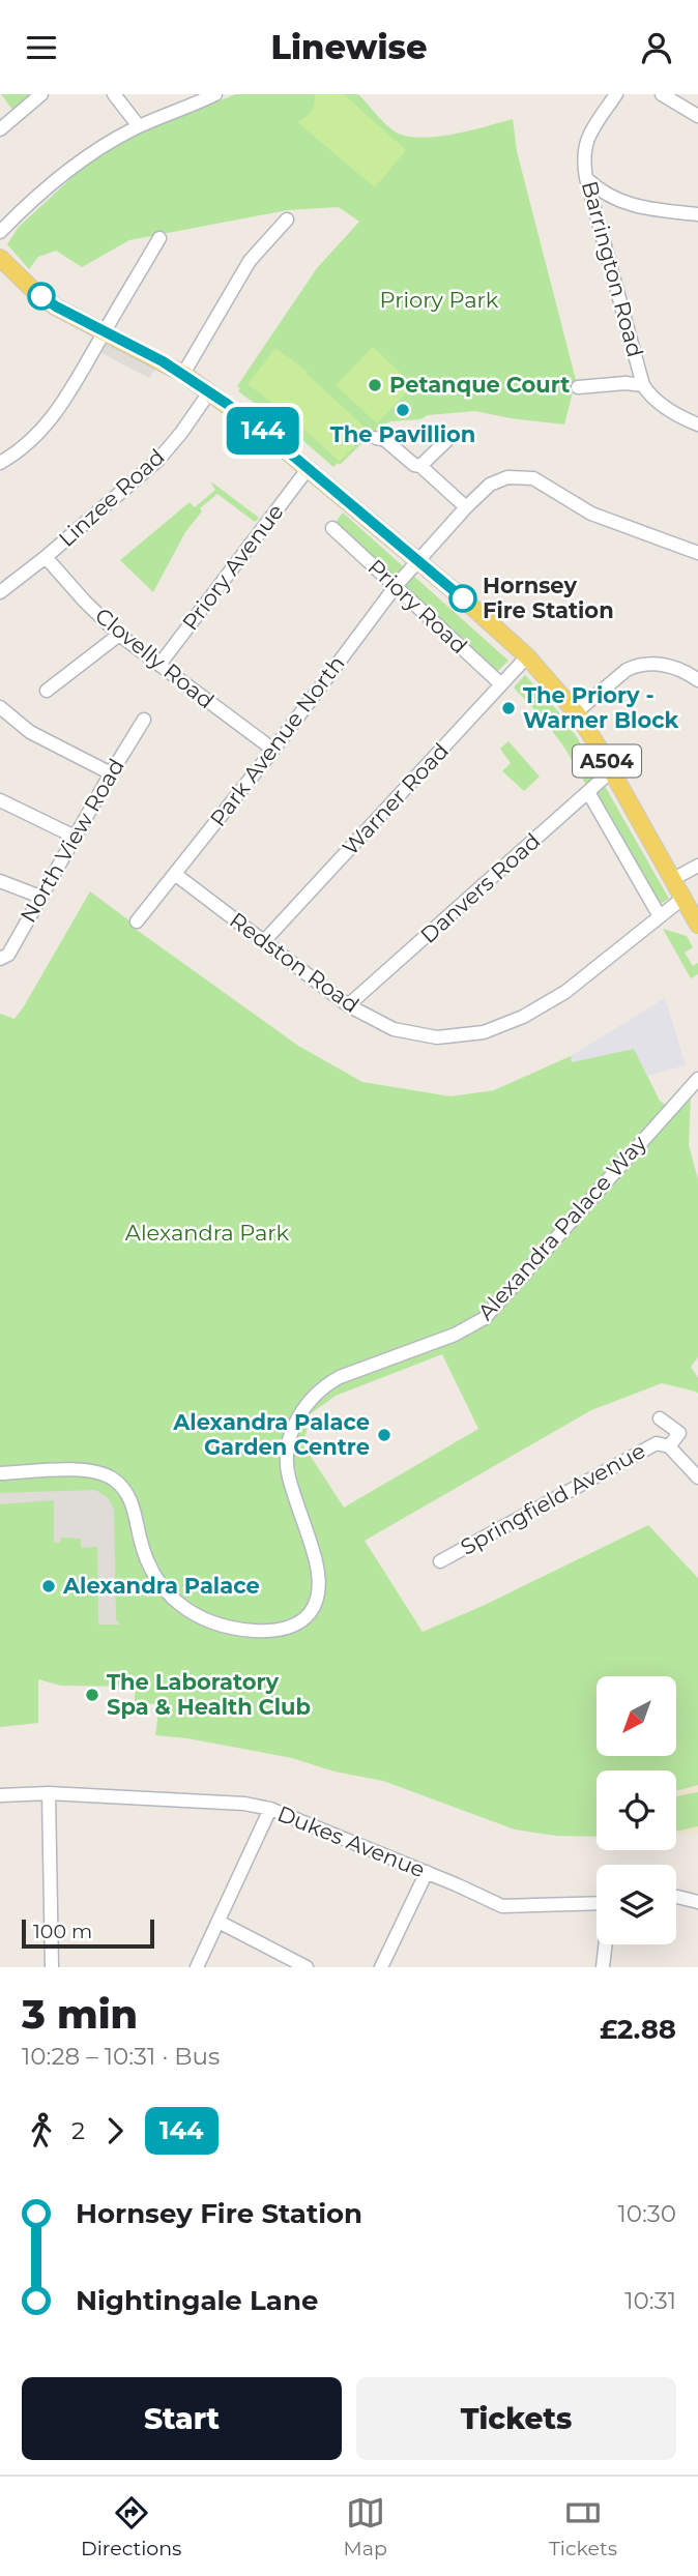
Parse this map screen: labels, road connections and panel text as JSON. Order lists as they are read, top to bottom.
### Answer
{
  "streets": {
    "main road": ["Priory Road", "A504"],
    "street": [
      "Barrington Road",
      "Linzee Road",
      "Priory Avenue",
      "Clovelly Road",
      "Park Avenue North",
      "Warner Road",
      "North View Road",
      "Danvers Road",
      "Redston Road",
      "Alexandra Palace Way",
      "Springfield Avenue",
      "Dukes Avenue"
    ]
  },
  "crossings": [
    ["Linzee Road", "Priory Road"],
    ["Linzee Road", "Clovelly Road"],
    ["Priory Avenue", "Priory Road"],
    ["Priory Avenue", "Clovelly Road"],
    ["Priory Road", "Park Avenue North"],
    ["Priory Road", "Warner Road"],
    ["Priory Road", "Danvers Road"],
    ["Priory Road", "Redston Road"],
    ["Clovelly Road", "Park Avenue North"],
    ["Park Avenue North", "Redston Road"],
    ["Warner Road", "Redston Road"],
    ["Danvers Road", "Redston Road"]
  ],
  "parks": ["Priory Park", "Alexandra Park"],
  "places": [
    "Petanque Court",
    "The Pavillion",
    "Hornsey Fire Station",
    "The Priory - Warner Block",
    "Alexandra Palace Garden Centre",
    "Alexandra Palace",
    "The Laboratory Spa & Health Club"
  ],
  "lines": ["bus line 144"],
  "scale_bar": "100 m",
  "north": "bottom left",
  "page": {
    "header": "Linewise",
    "on_map": "144",
    "scale": "100 m",
    "heading": ["3 min", "10:28 – 10:31 · Bus", "£2.88"],
    "legs": ["2", "144"],
    "list": [
      {
        "name": "Hornsey Fire Station",
        "value": "10:30"
      },
      {
        "name": "Nightingale Lane",
        "value": "10:31"
      }
    ],
    "buttons": ["Start", "Tickets"],
    "tabs": ["Directions", "Map", "Tickets"]
  }
}
